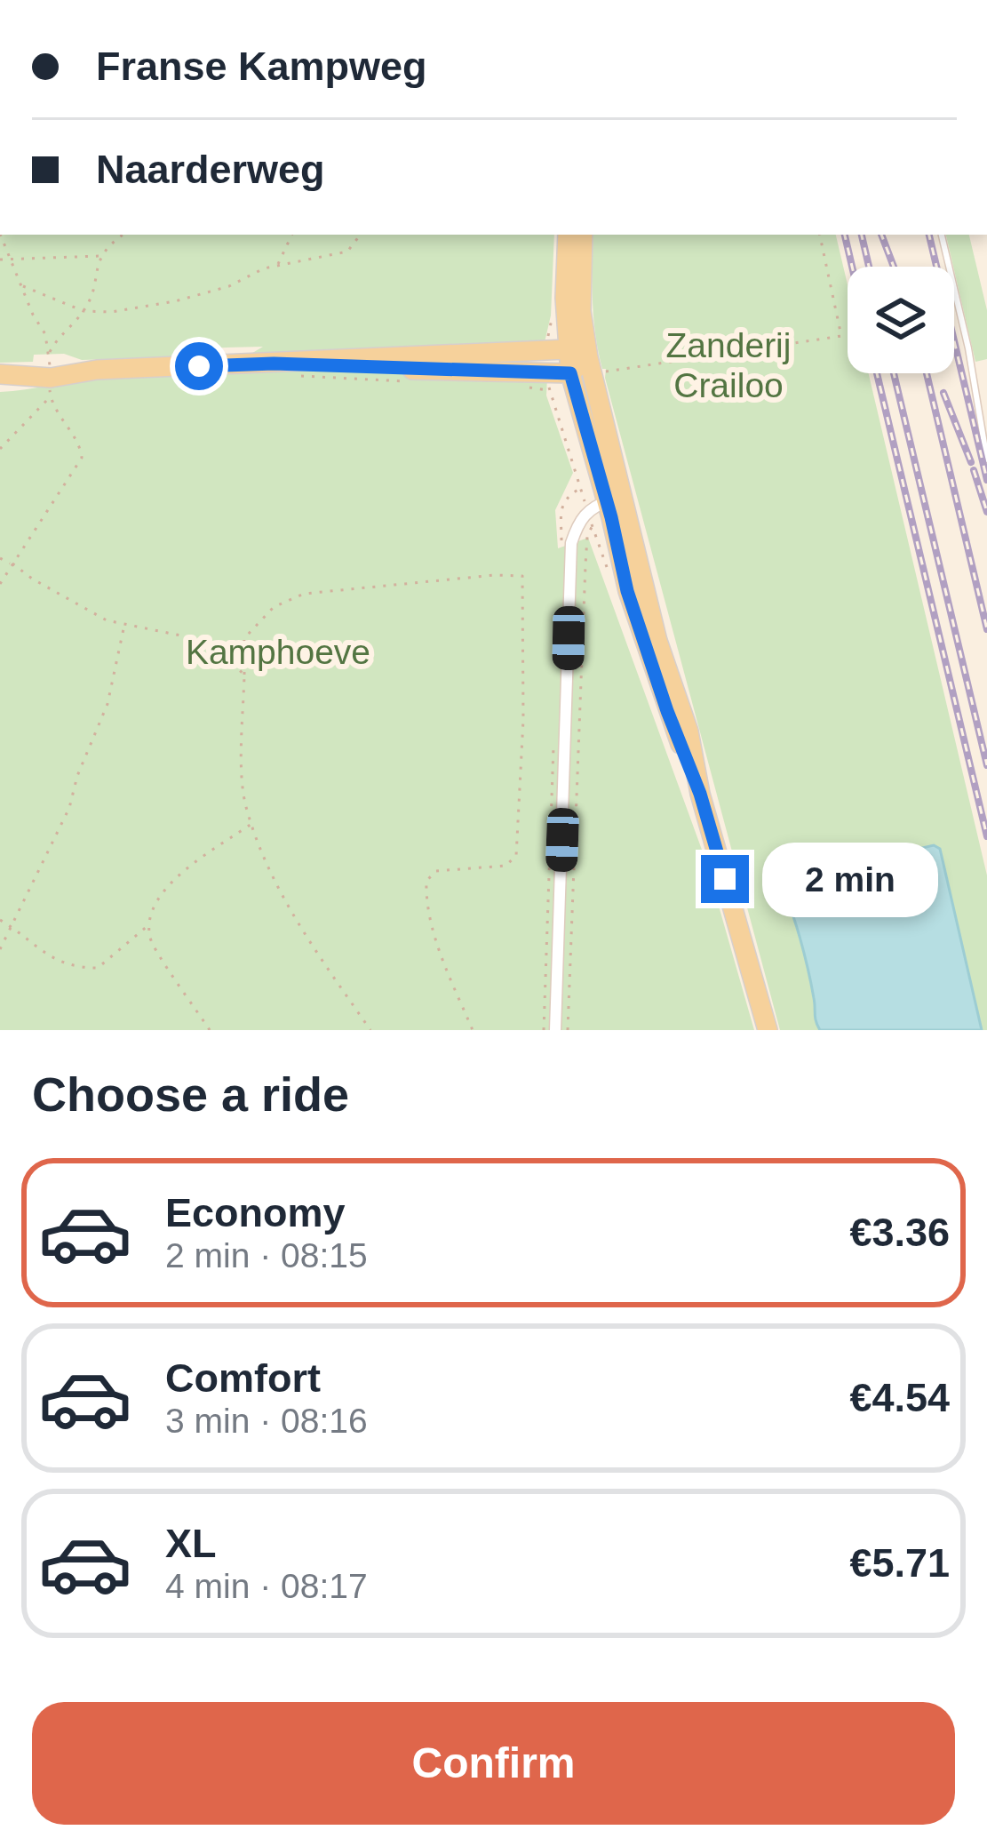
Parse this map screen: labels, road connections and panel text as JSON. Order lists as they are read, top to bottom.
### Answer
{
  "parks": ["Zanderij Crailoo", "Kamphoeve"],
  "page": {
    "banner": ["Franse Kampweg", "Naarderweg"],
    "bubble": "2 min",
    "heading": "Choose a ride",
    "list": [
      {
        "name": "Economy",
        "note": "2 min · 08:15",
        "value": "€3.36"
      },
      {
        "name": "Comfort",
        "note": "3 min · 08:16",
        "value": "€4.54"
      },
      {
        "name": "XL",
        "note": "4 min · 08:17",
        "value": "€5.71"
      }
    ],
    "buttons": "Confirm"
  }
}
